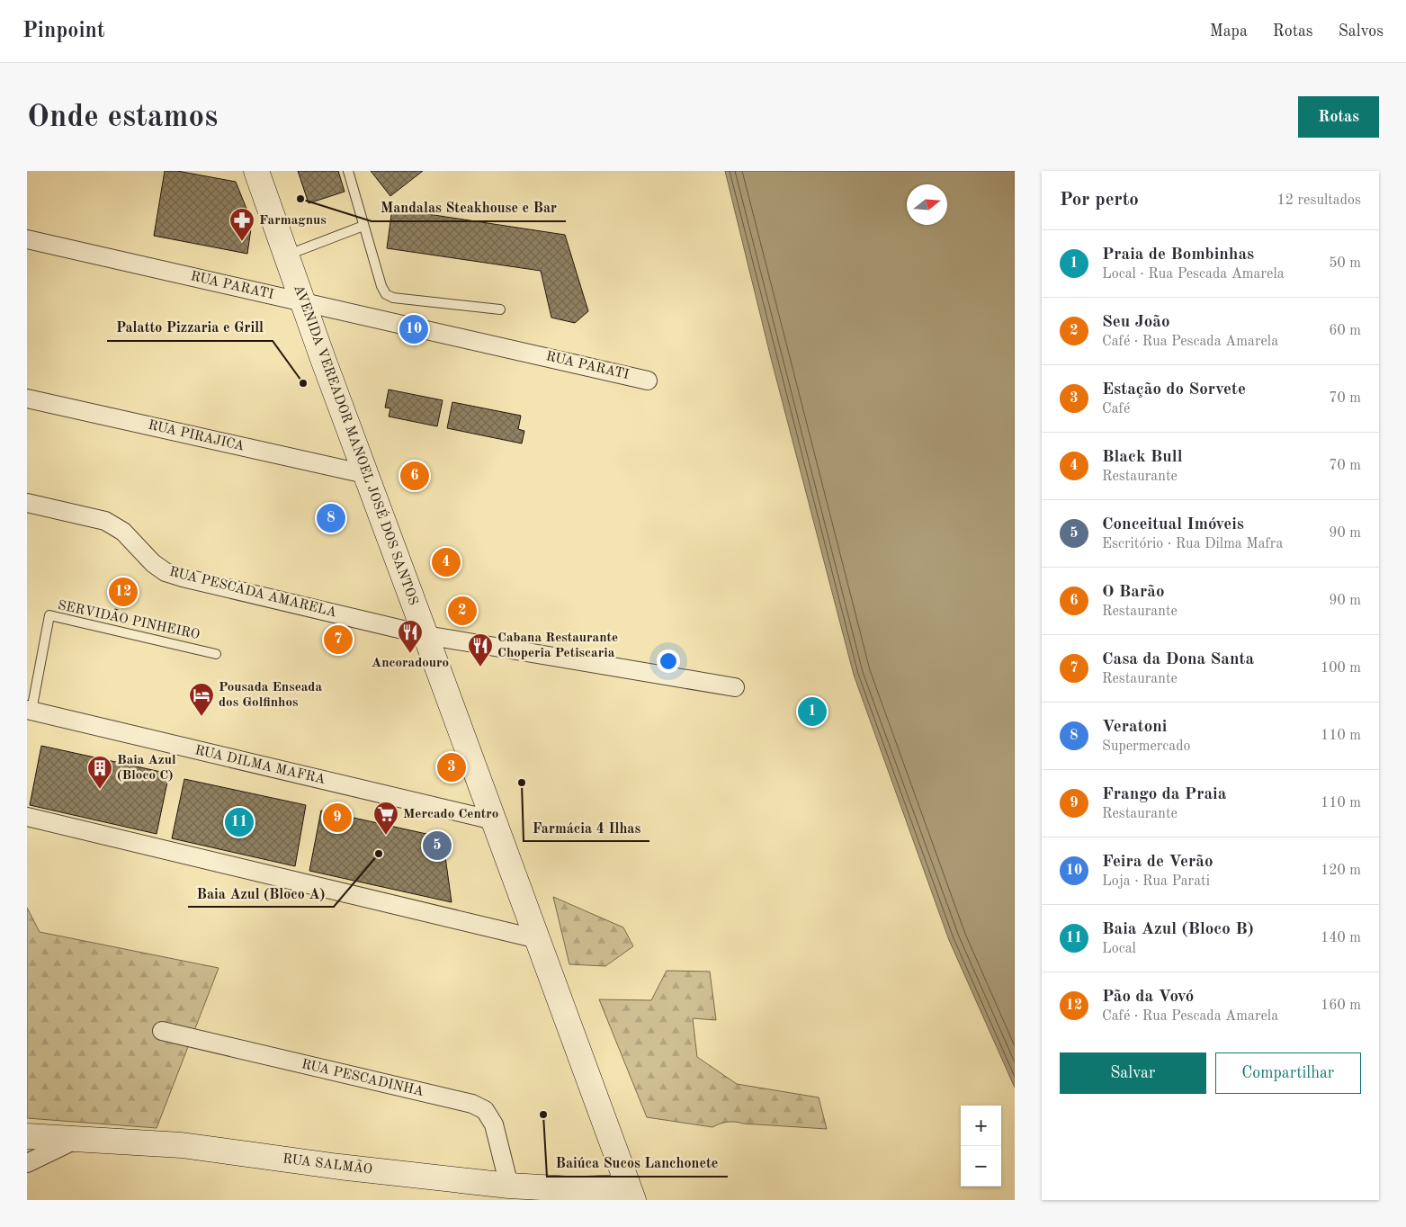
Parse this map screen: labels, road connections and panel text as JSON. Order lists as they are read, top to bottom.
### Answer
{
  "streets": {
    "main road": ["AVENIDA VEREADOR MANOEL JOSÉ DOS SANTOS", "RUA SALMÃO"],
    "street": [
      "RUA PARATI",
      "RUA PIRAJICA",
      "RUA PESCADA AMARELA",
      "RUA DILMA MAFRA",
      "RUA PESCADINHA"
    ],
    "lane": ["SERVIDÃO PINHEIRO"]
  },
  "crossings": [
    ["RUA PARATI", "AVENIDA VEREADOR MANOEL JOSÉ DOS SANTOS"],
    ["RUA PIRAJICA", "AVENIDA VEREADOR MANOEL JOSÉ DOS SANTOS"],
    ["AVENIDA VEREADOR MANOEL JOSÉ DOS SANTOS", "RUA PESCADA AMARELA"],
    ["AVENIDA VEREADOR MANOEL JOSÉ DOS SANTOS", "RUA DILMA MAFRA"],
    ["AVENIDA VEREADOR MANOEL JOSÉ DOS SANTOS", "RUA SALMÃO"],
    ["SERVIDÃO PINHEIRO", "RUA DILMA MAFRA"],
    ["RUA PESCADINHA", "RUA SALMÃO"]
  ],
  "places": {
    "other": [
      "Mandalas Steakhouse e Bar",
      "Palatto Pizzaria e Grill",
      "Farmácia 4 Ilhas",
      "Baia Azul (Bloco A)",
      "Baiúca Sucos Lanchonete"
    ],
    "pharmacy": ["Farmagnus"],
    "restaurant": ["Ancoradouro", "Cabana Restaurante Choperia Petiscaria"],
    "hotel": ["Pousada Enseada dos Golfinhos"],
    "building": ["Baia Azul (Bloco C)"],
    "supermarket": ["Mercado Centro"]
  },
  "north": "right",
  "page": {
    "header": "Pinpoint",
    "nav": ["Mapa", "Rotas", "Salvos"],
    "buttons": [
      "Rotas",
      ["Salvar", "Compartilhar"]
    ],
    "title": "Onde estamos",
    "heading": ["Por perto", "12 resultados"],
    "list": [
      {
        "mark": "1",
        "name": "Praia de Bombinhas",
        "note": "Local · Rua Pescada Amarela",
        "value": "50 m"
      },
      {
        "mark": "2",
        "name": "Seu João",
        "note": "Café · Rua Pescada Amarela",
        "value": "60 m"
      },
      {
        "mark": "3",
        "name": "Estação do Sorvete",
        "note": "Café",
        "value": "70 m"
      },
      {
        "mark": "4",
        "name": "Black Bull",
        "note": "Restaurante",
        "value": "70 m"
      },
      {
        "mark": "5",
        "name": "Conceitual Imóveis",
        "note": "Escritório · Rua Dilma Mafra",
        "value": "90 m"
      },
      {
        "mark": "6",
        "name": "O Barão",
        "note": "Restaurante",
        "value": "90 m"
      },
      {
        "mark": "7",
        "name": "Casa da Dona Santa",
        "note": "Restaurante",
        "value": "100 m"
      },
      {
        "mark": "8",
        "name": "Veratoni",
        "note": "Supermercado",
        "value": "110 m"
      },
      {
        "mark": "9",
        "name": "Frango da Praia",
        "note": "Restaurante",
        "value": "110 m"
      },
      {
        "mark": "10",
        "name": "Feira de Verão",
        "note": "Loja · Rua Parati",
        "value": "120 m"
      },
      {
        "mark": "11",
        "name": "Baia Azul (Bloco B)",
        "note": "Local",
        "value": "140 m"
      },
      {
        "mark": "12",
        "name": "Pão da Vovó",
        "note": "Café · Rua Pescada Amarela",
        "value": "160 m"
      }
    ],
    "pins": [
      "10",
      "6",
      "8",
      "4",
      "12",
      "2",
      "7",
      "1",
      "3",
      "9",
      "11",
      "5"
    ],
    "map_buttons": ["+", "−"]
  }
}
